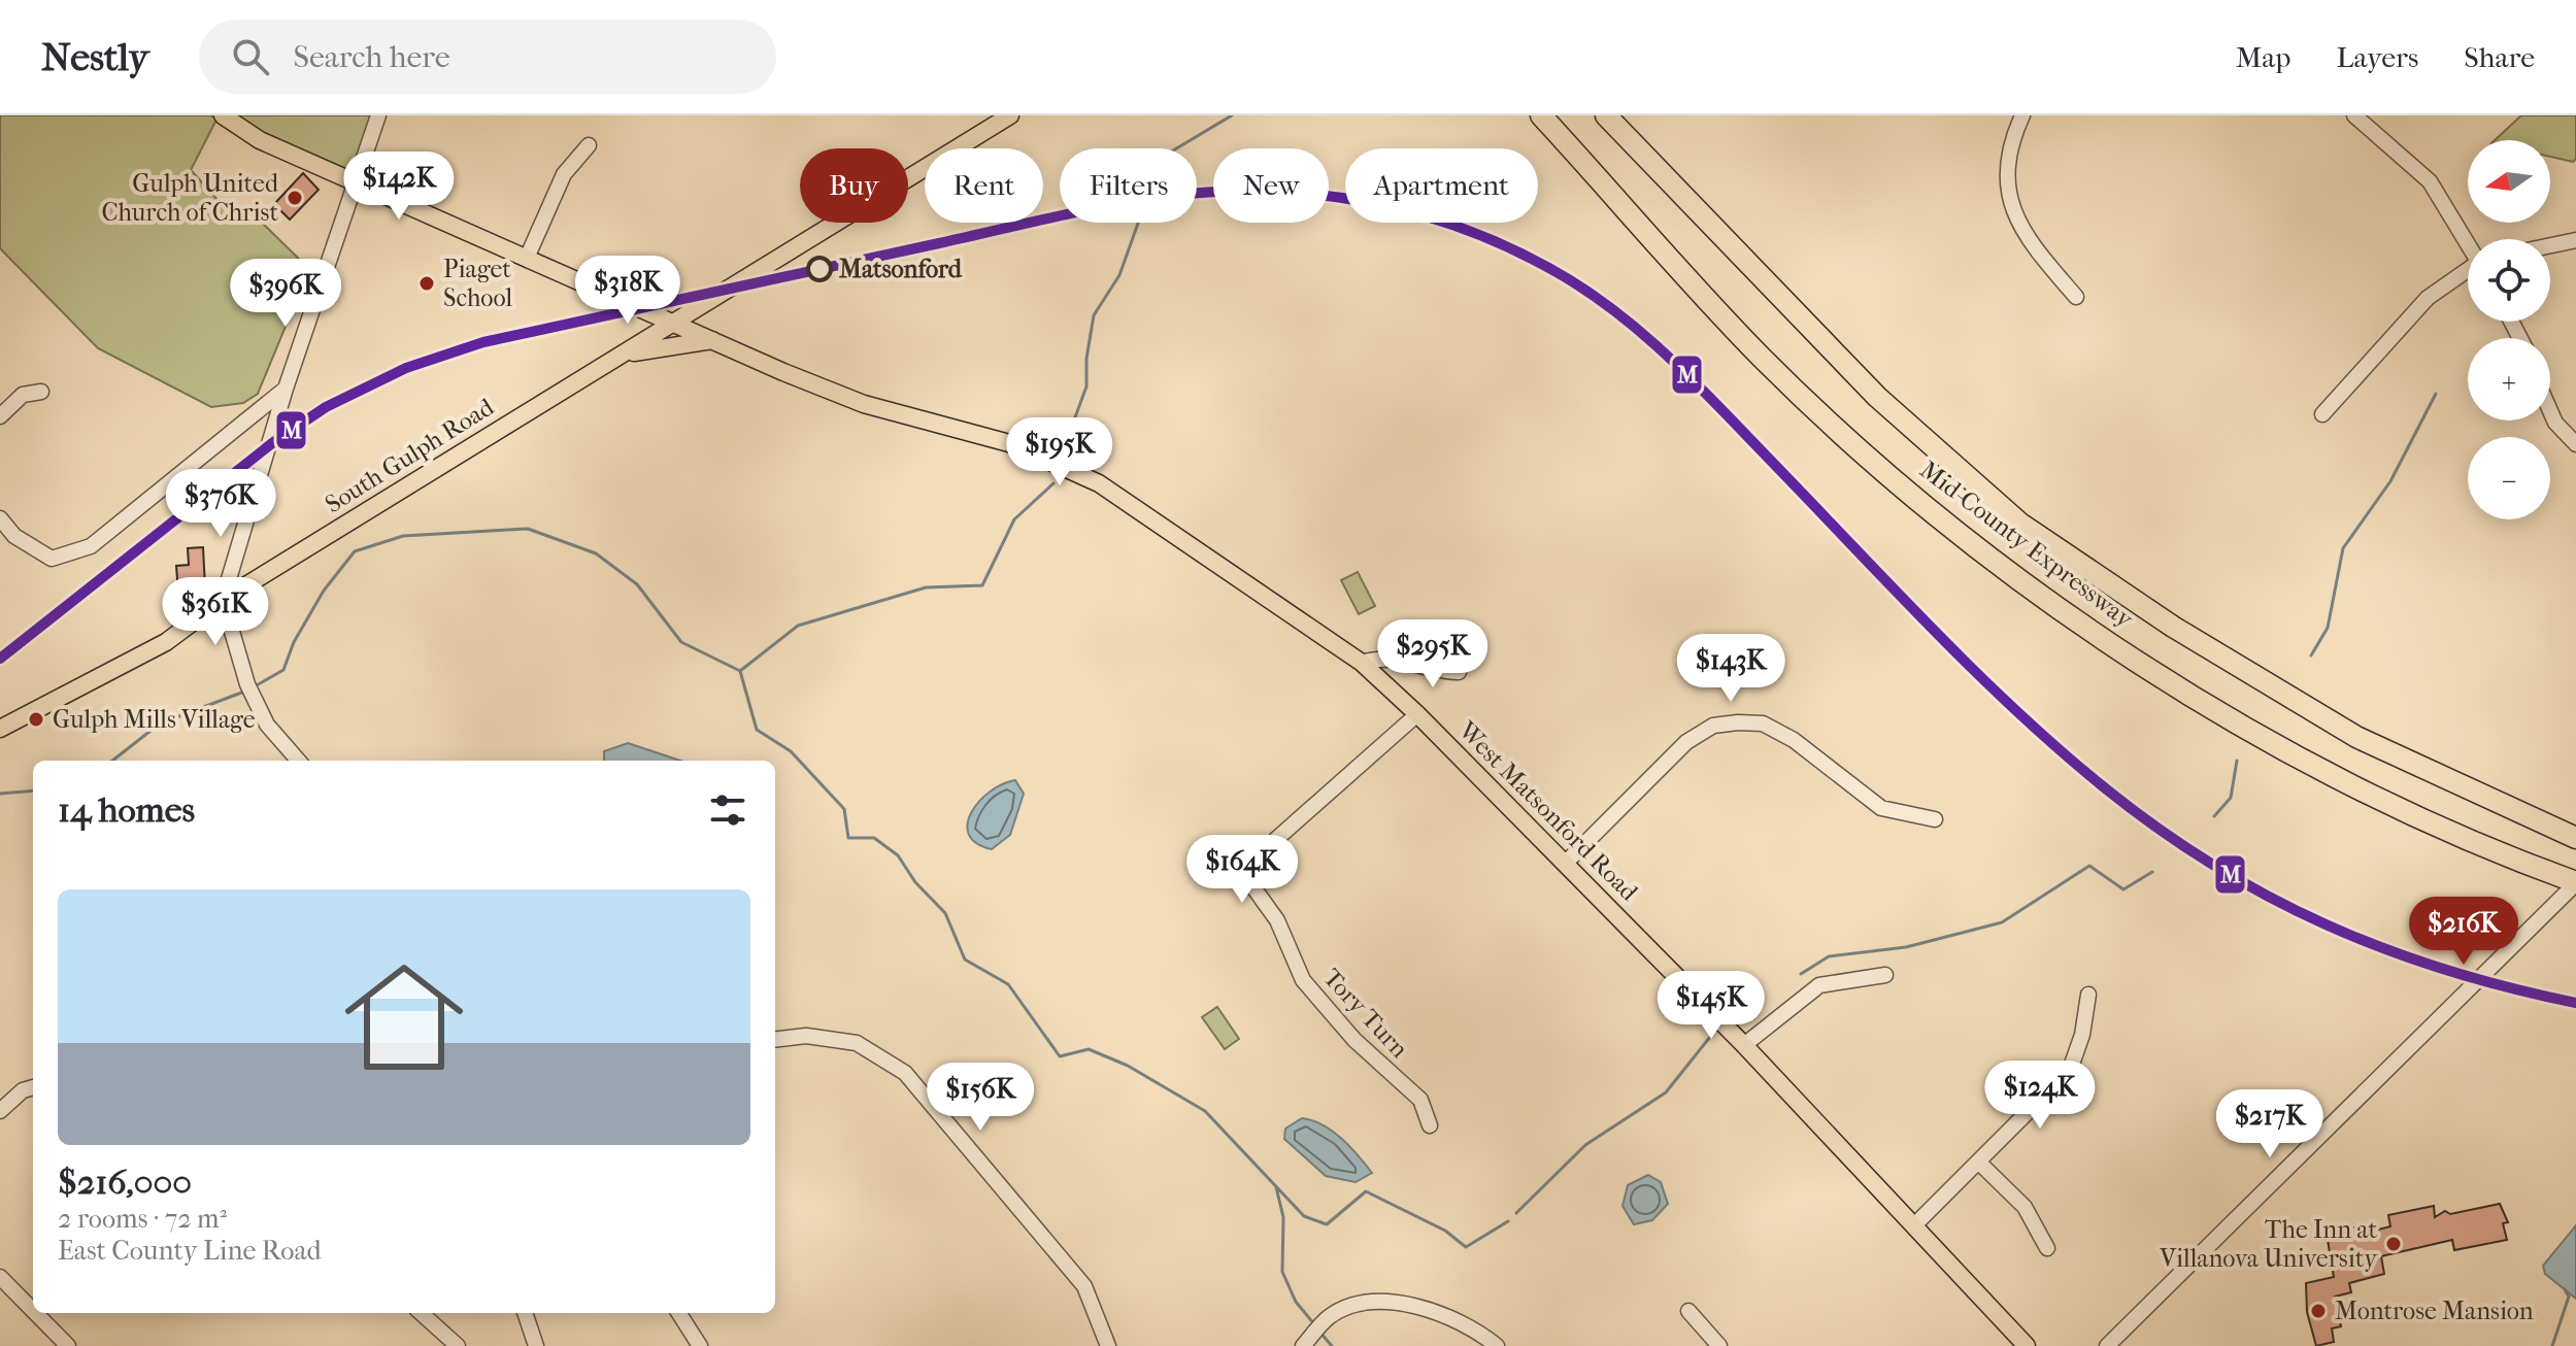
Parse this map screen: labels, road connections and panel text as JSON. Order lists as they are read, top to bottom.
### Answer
{
  "streets": {
    "highway": ["Mid-County Expressway"],
    "main road": ["South Gulph Road", "West Matsonford Road"],
    "street": ["Tory Turn"]
  },
  "crossings": [
    ["South Gulph Road", "West Matsonford Road"],
    ["West Matsonford Road", "Tory Turn"]
  ],
  "places": [
    "Gulph United Church of Christ",
    "Matsonford",
    "Piaget School",
    "Gulph Mills Village",
    "The Inn at Villanova University",
    "Montrose Mansion"
  ],
  "lines": ["transit line M"],
  "north": "left",
  "page": {
    "header": "Nestly",
    "search": "Search here",
    "nav": ["Map", "Layers", "Share"],
    "map_buttons": ["+", "−"],
    "chip": [
      "Buy",
      "Rent",
      "Filters",
      "New",
      "Apartment"
    ],
    "price": [
      "$142K",
      "$318K",
      "$396K",
      "$195K",
      "$376K",
      "$361K",
      "$295K",
      "$143K",
      "$164K",
      "$216K",
      "$145K",
      "$124K",
      "$156K",
      "$217K"
    ],
    "heading": "14 homes",
    "list": [
      {
        "name": "$216,000",
        "note": "2 rooms · 72 m² · East County Line Road"
      }
    ]
  }
}
